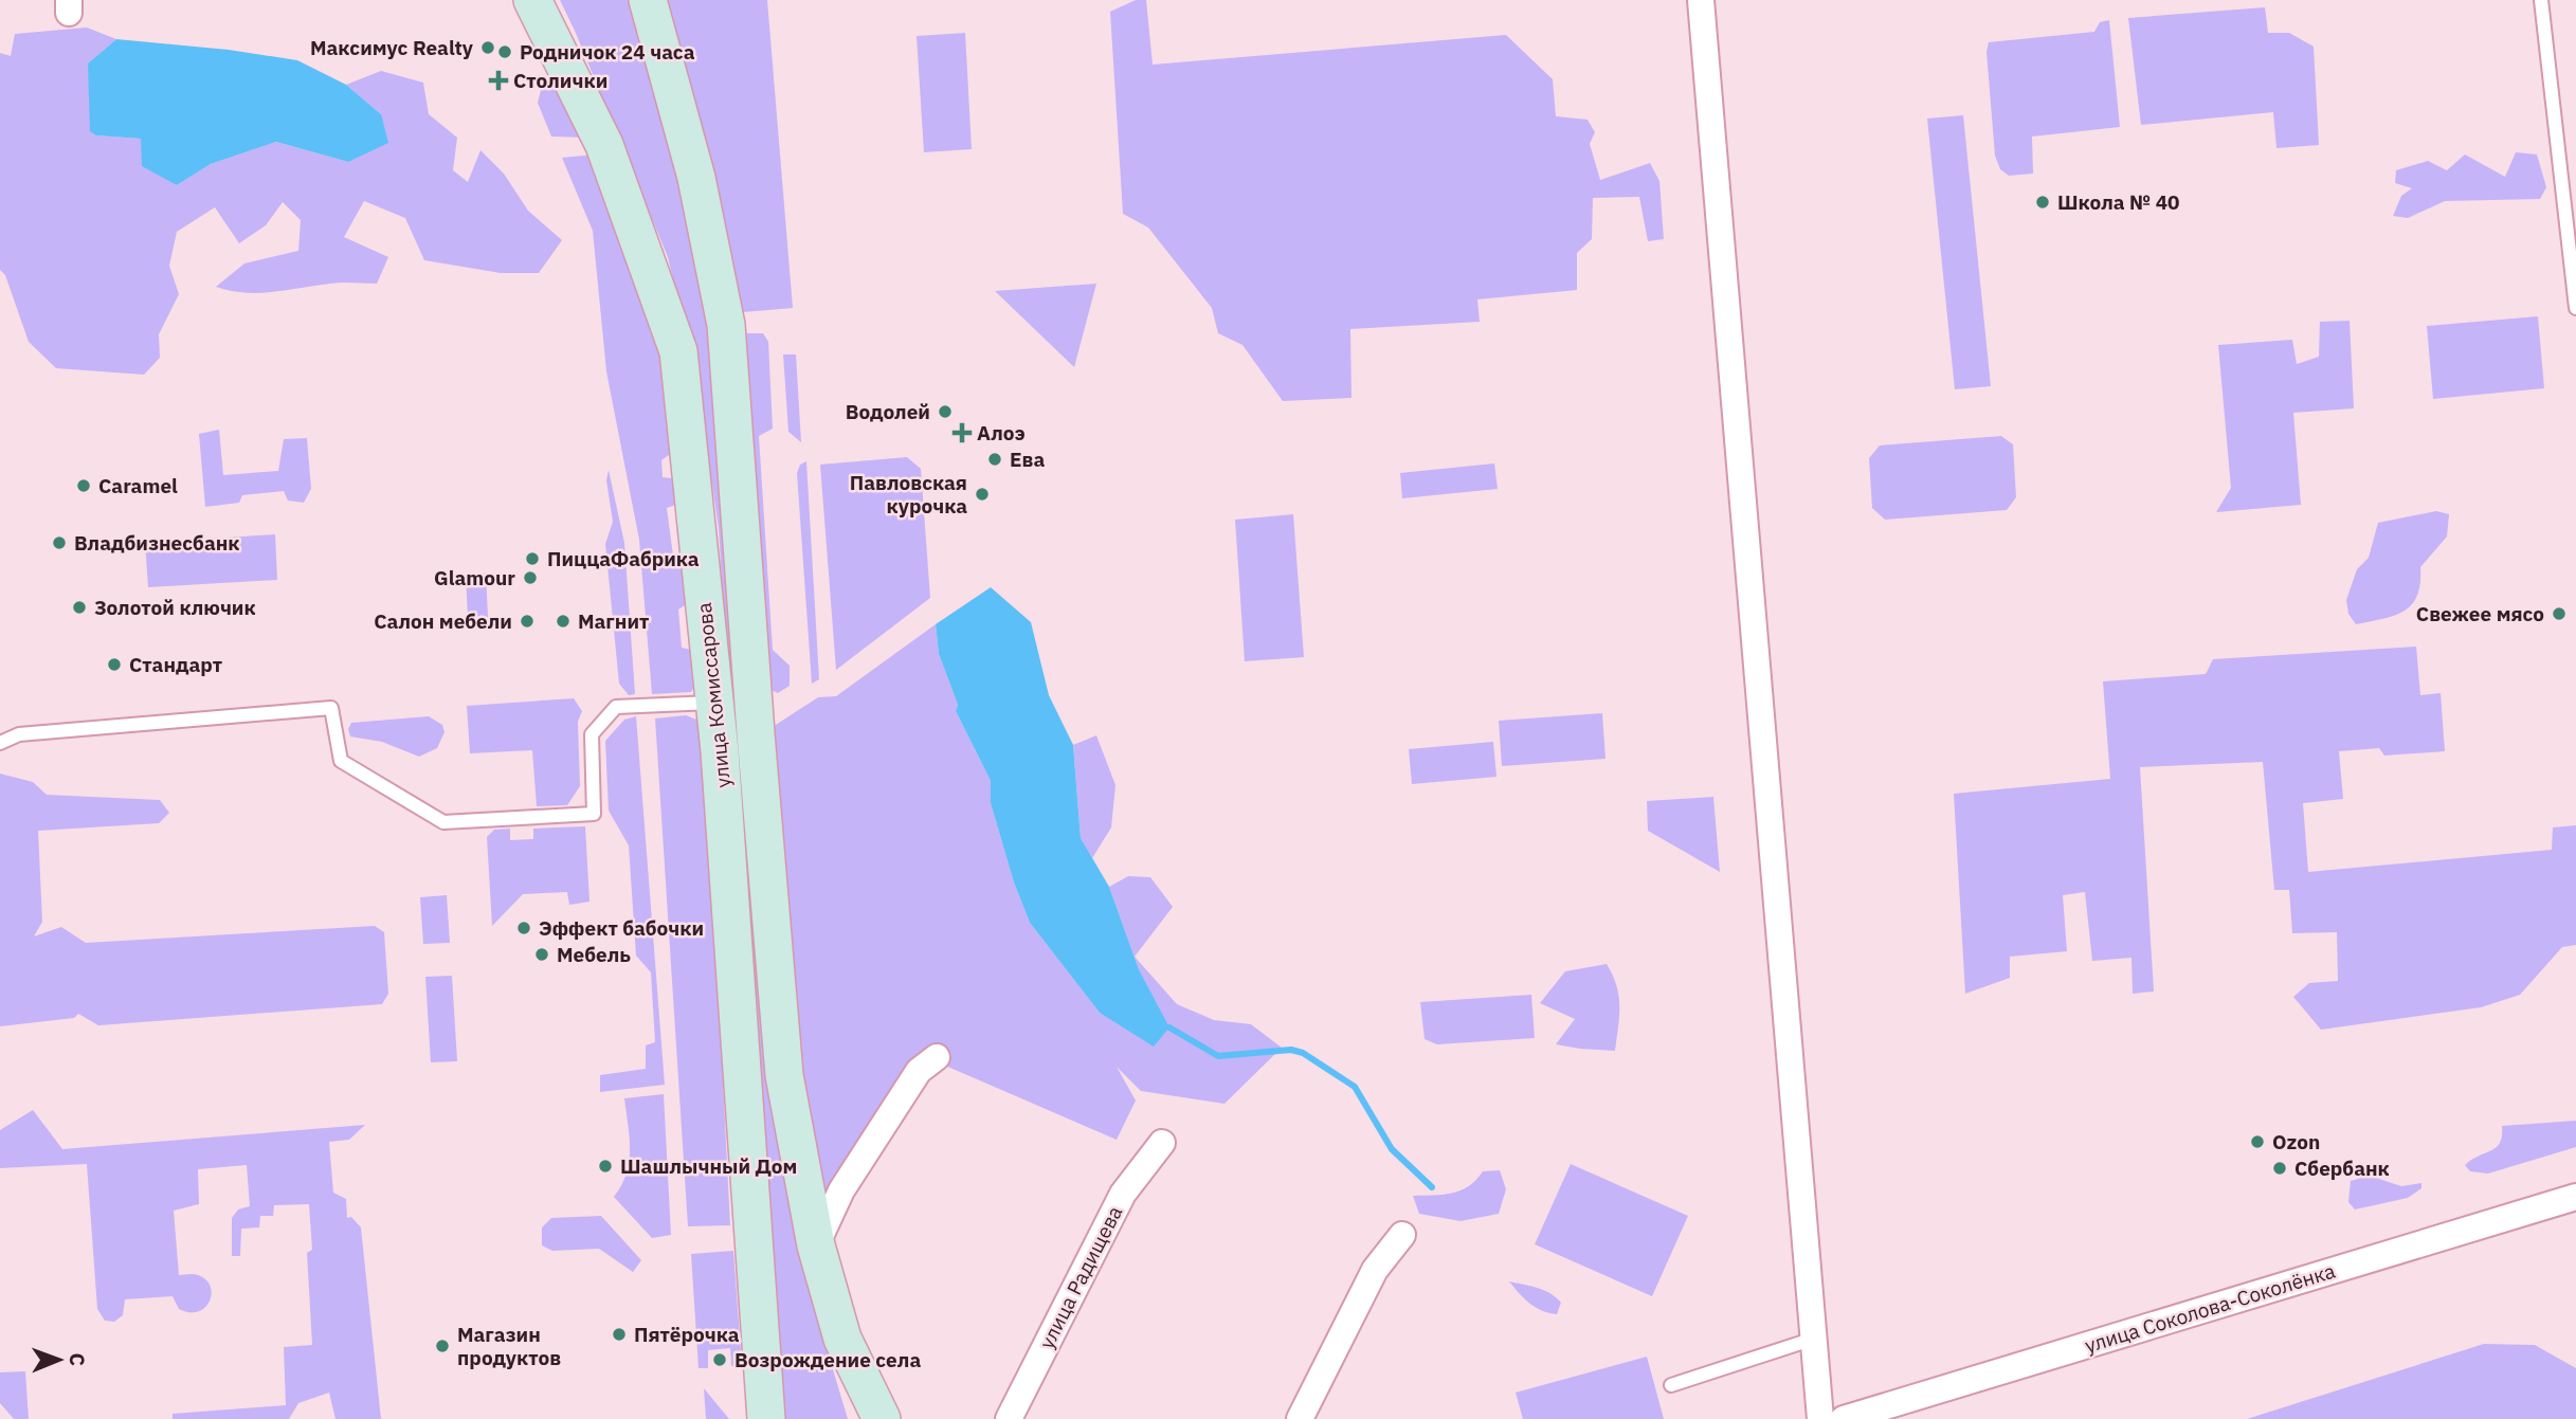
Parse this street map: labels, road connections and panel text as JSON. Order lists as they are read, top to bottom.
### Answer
{
  "streets": {
    "main road": ["улица Комиссарова"],
    "street": ["улица Радищева", "улица Соколова-Соколёнка"]
  },
  "places": {
    "other": [
      "Максимус Realty",
      "Родничок 24 часа",
      "Школа № 40",
      "Водолей",
      "Ева",
      "Caramel",
      "Павловская курочка",
      "Владбизнесбанк",
      "ПиццаФабрика",
      "Glamour",
      "Золотой ключик",
      "Свежее мясо",
      "Салон мебели",
      "Магнит",
      "Стандарт",
      "Эффект бабочки",
      "Мебель",
      "Ozon",
      "Шашлычный Дом",
      "Сбербанк",
      "Пятёрочка",
      "Магазин продуктов",
      "Возрождение села"
    ],
    "health": ["Столички", "Алоэ"]
  },
  "north": "right"
}
